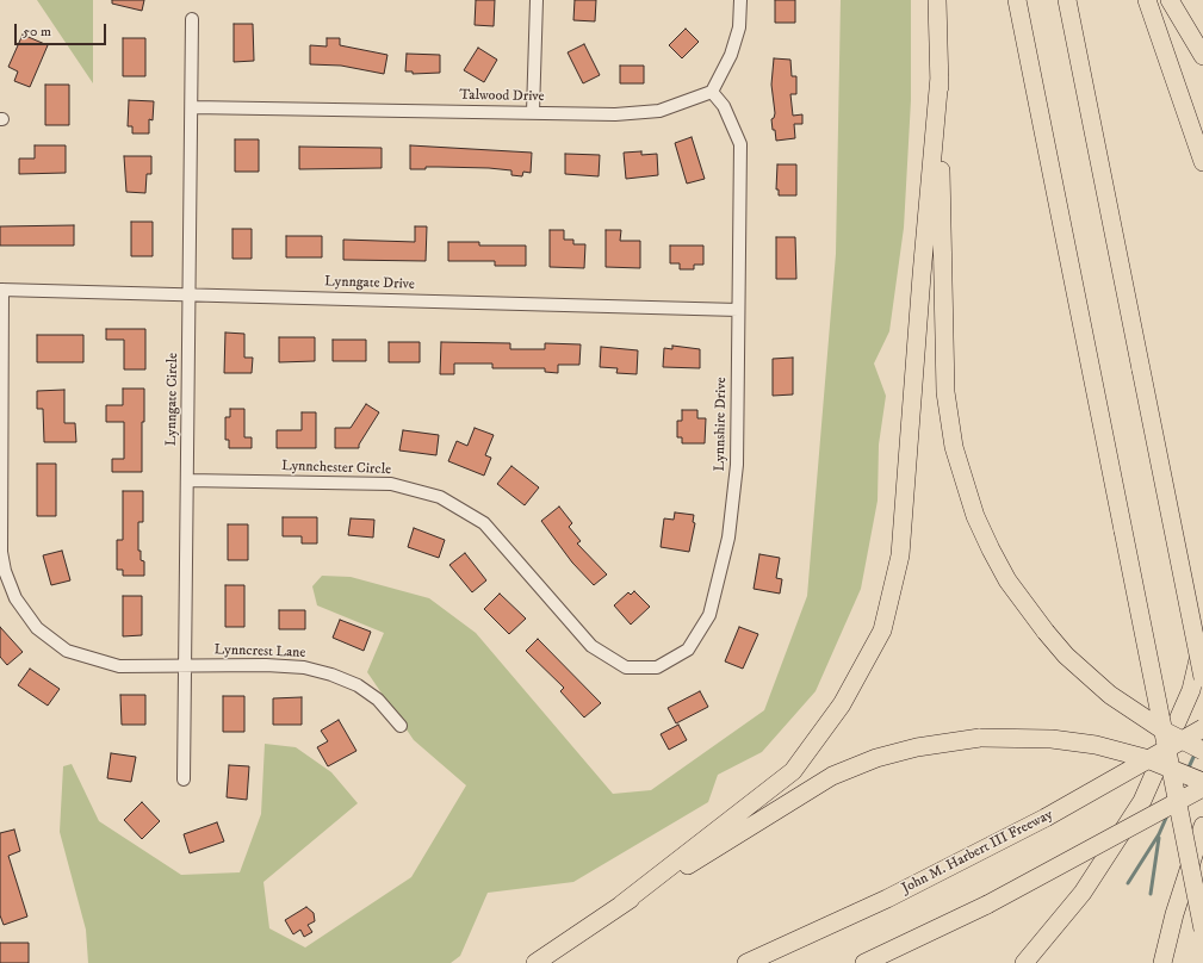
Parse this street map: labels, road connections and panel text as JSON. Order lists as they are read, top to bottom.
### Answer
{
  "streets": {
    "highway": ["John M. Harbert III Freeway"],
    "street": [
      "Talwood Drive",
      "Lynngate Drive",
      "Lynngate Circle",
      "Lynnshire Drive",
      "Lynnchester Circle",
      "Lynncrest Lane"
    ]
  },
  "crossings": [
    ["Talwood Drive", "Lynngate Circle"],
    ["Talwood Drive", "Lynnshire Drive"],
    ["Lynngate Drive", "Lynngate Circle"],
    ["Lynngate Drive", "Lynnshire Drive"],
    ["Lynngate Drive", "Lynncrest Lane"],
    ["Lynngate Circle", "Lynnchester Circle"],
    ["Lynngate Circle", "Lynncrest Lane"],
    ["Lynnshire Drive", "Lynnchester Circle"]
  ],
  "scale_bar": "50 m"
}
